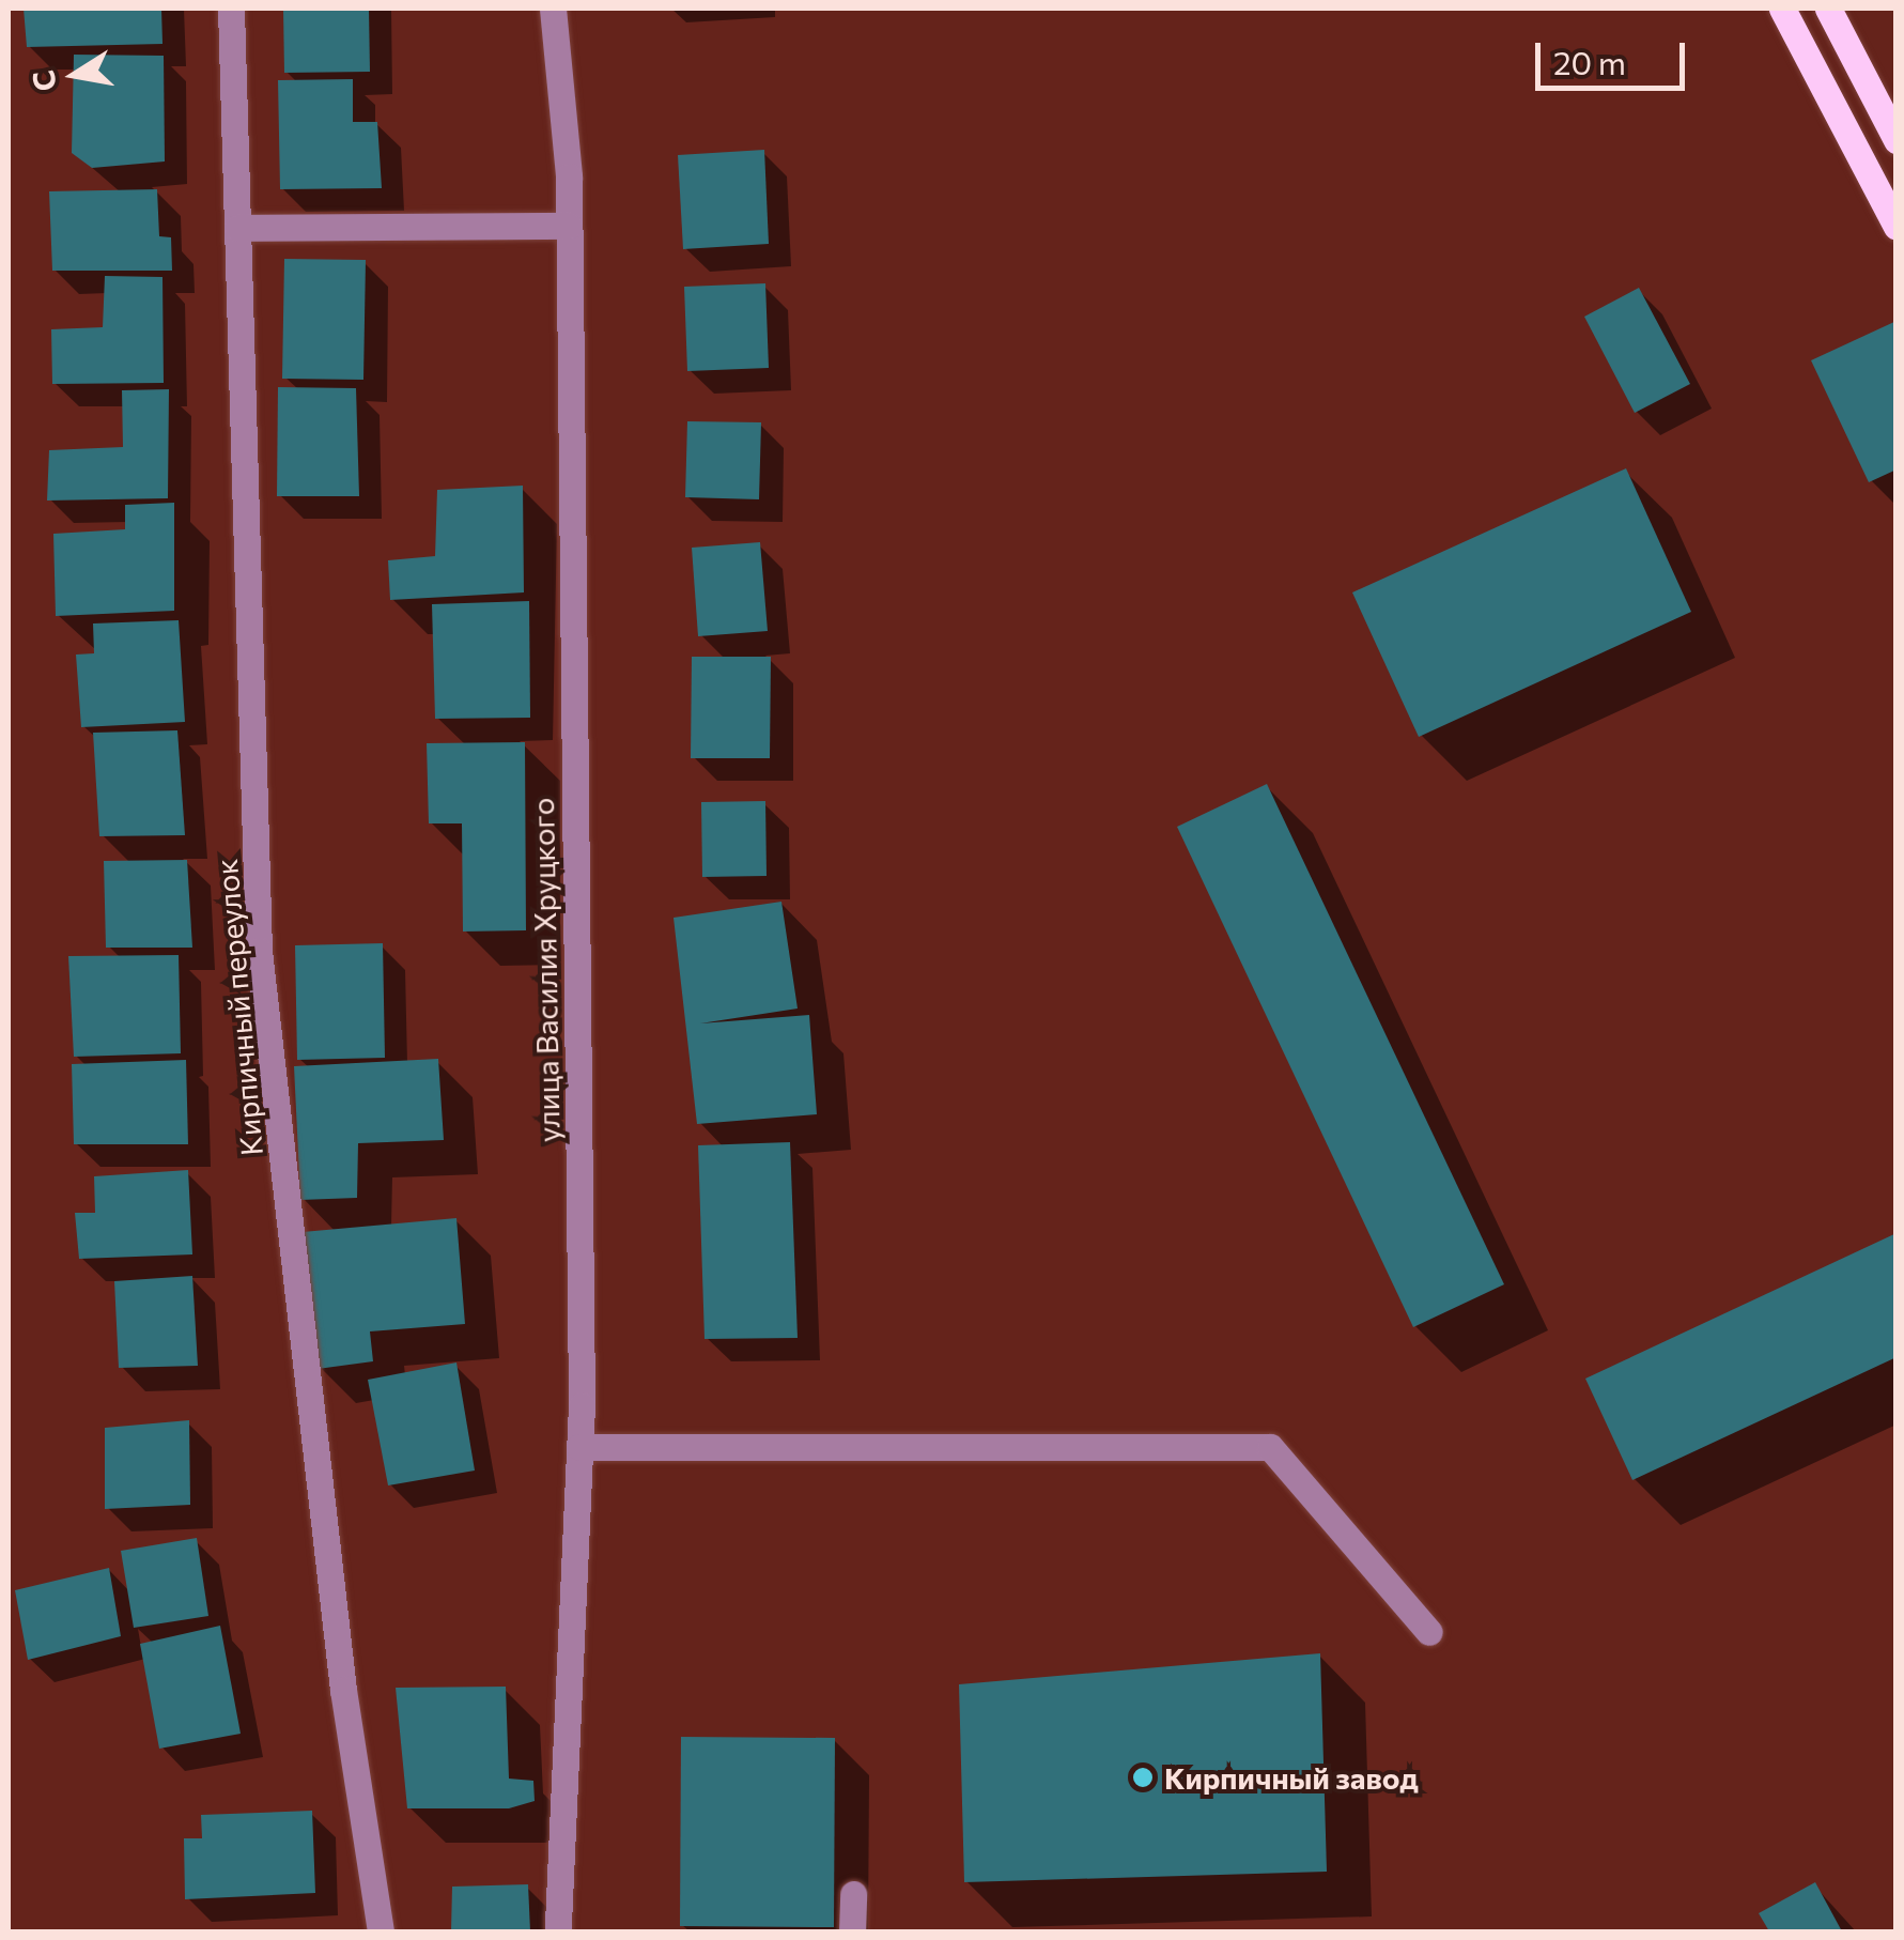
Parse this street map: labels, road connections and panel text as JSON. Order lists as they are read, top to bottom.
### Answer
{
  "streets": {
    "street": ["улица Василия Хруцкого", "Кирпичный переулок"]
  },
  "places": ["Кирпичный завод"],
  "scale_bar": "20 m",
  "north": "left"
}
